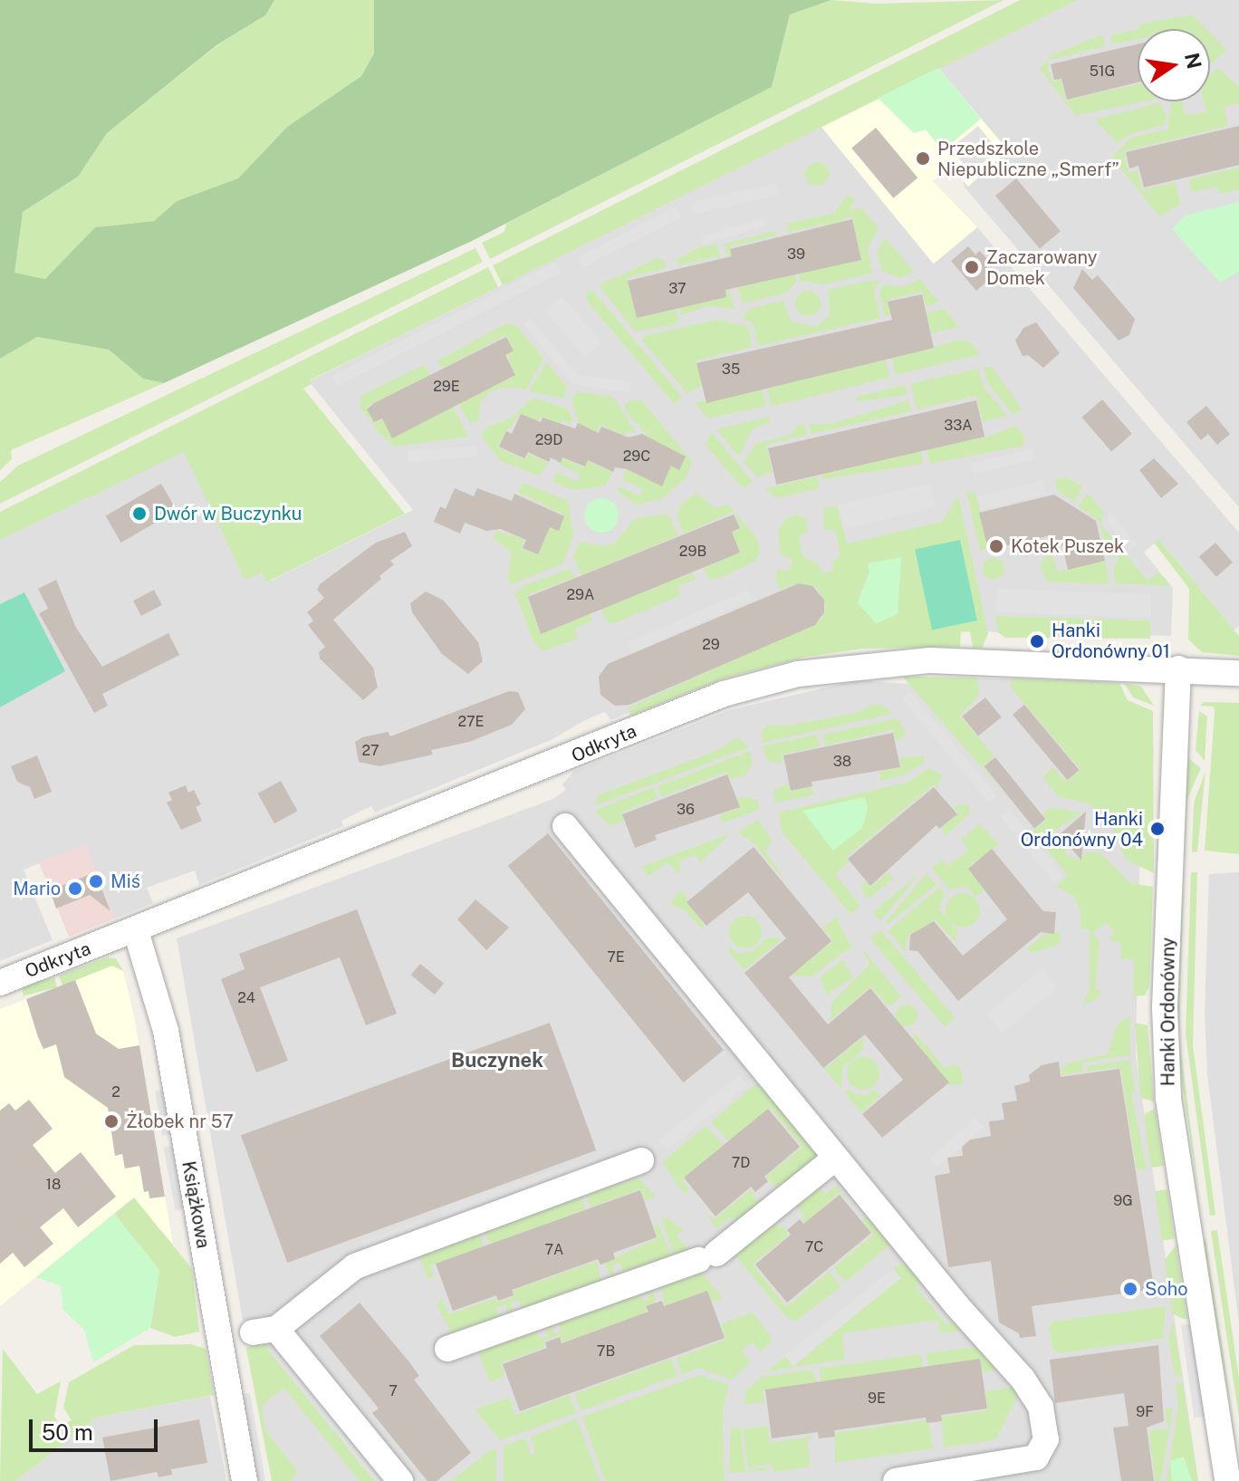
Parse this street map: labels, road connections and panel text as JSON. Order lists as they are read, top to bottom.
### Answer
{
  "streets": {
    "street": ["Odkryta", "Hanki Ordonówny", "Książkowa"]
  },
  "crossings": [
    ["Odkryta", "Hanki Ordonówny"],
    ["Odkryta", "Książkowa"]
  ],
  "districts": ["Buczynek"],
  "places": [
    "Przedszkole Niepubliczne „Smerf”",
    "Zaczarowany Domek",
    "Dwór w Buczynku",
    "Kotek Puszek",
    "Hanki Ordonówny 01",
    "Hanki Ordonówny 04",
    "Miś",
    "Mario",
    "Żłobek nr 57",
    "Soho"
  ],
  "house_numbers": [
    "51G",
    "39",
    "37",
    "35",
    "29E",
    "33A",
    "29D",
    "29C",
    "29B",
    "29A",
    "29",
    "27E",
    "27",
    "38",
    "36",
    "7E",
    "24",
    "2",
    "7D",
    "18",
    "9G",
    "7C",
    "7A",
    "7B",
    "7",
    "9E",
    "9F"
  ],
  "scale_bar": "50 m",
  "north": "right"
}
